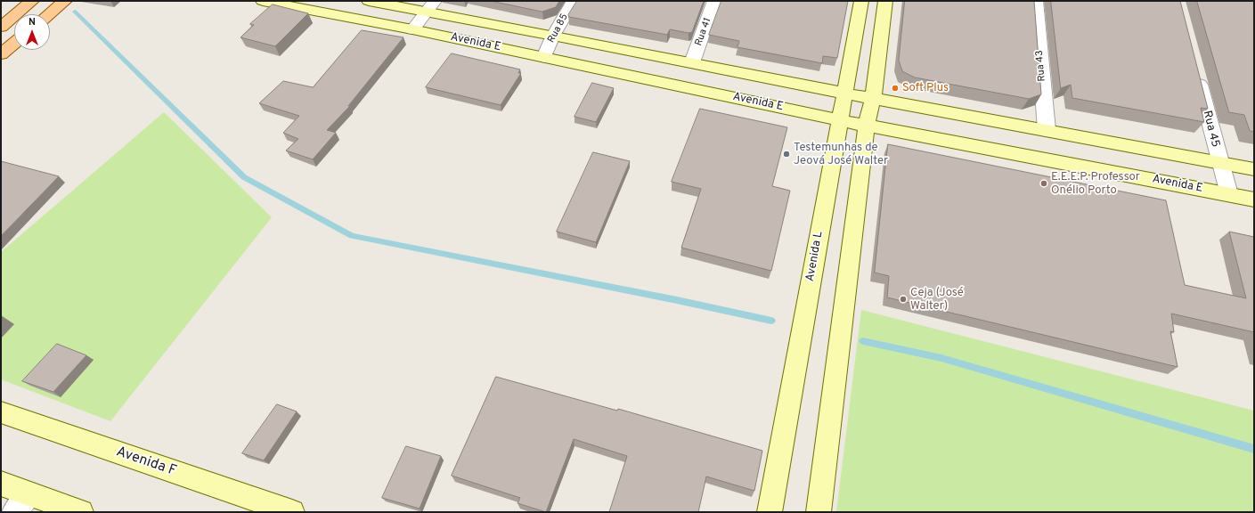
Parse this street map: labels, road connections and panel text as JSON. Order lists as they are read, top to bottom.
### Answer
{
  "streets": {
    "street": [
      "Rua 85",
      "Rua 41",
      "Avenida E",
      "Rua 43",
      "Rua 45",
      "Avenida L",
      "Avenida F"
    ]
  },
  "crossings": [
    ["Rua 85", "Avenida E"],
    ["Rua 41", "Avenida E"],
    ["Avenida E", "Rua 43"],
    ["Avenida E", "Rua 45"],
    ["Avenida E", "Avenida L"]
  ],
  "places": [
    "Soft Plus",
    "Testemunhas de Jeová José Walter",
    "E.E.E.P. Professor Onélio Porto",
    "Ceja (José Walter)"
  ],
  "north": "top"
}
